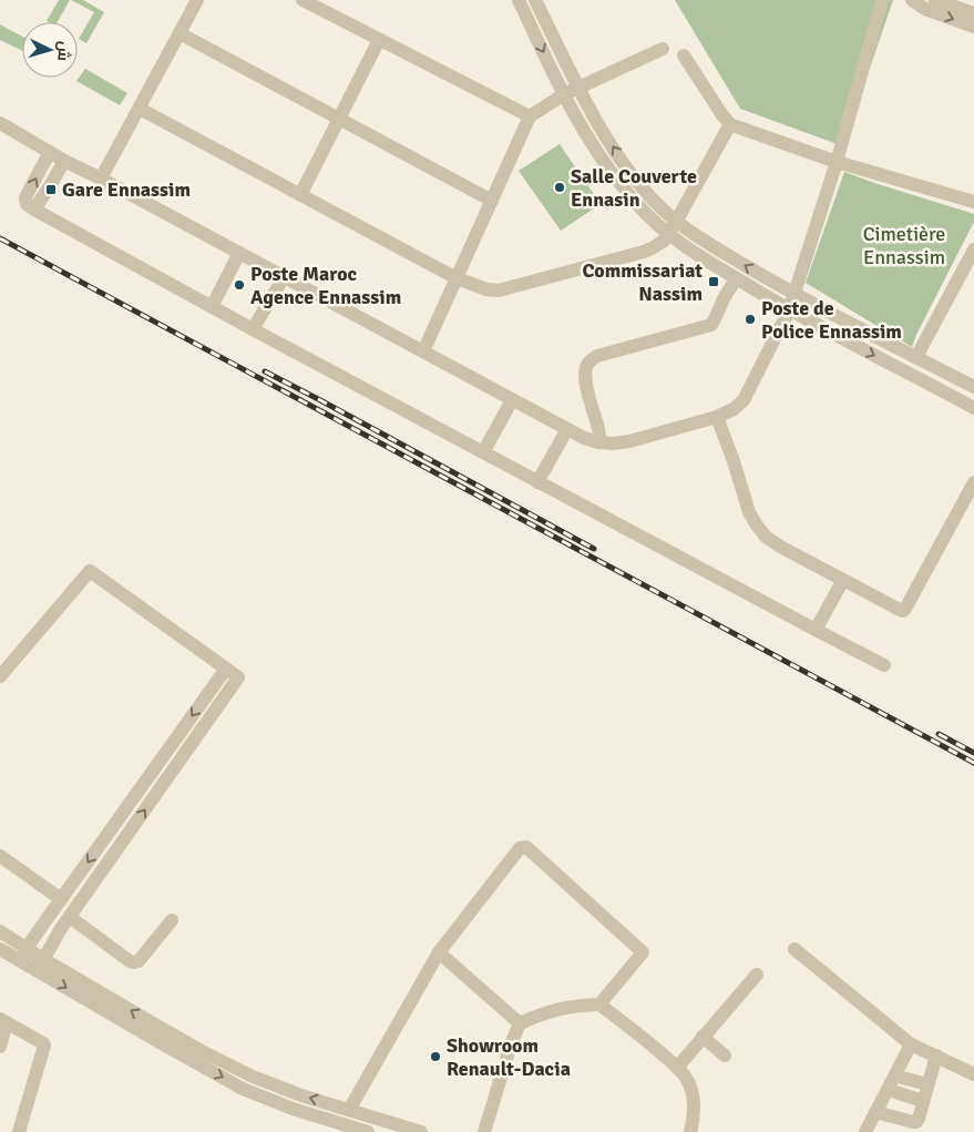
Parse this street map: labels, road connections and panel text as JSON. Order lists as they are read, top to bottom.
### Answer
{
  "parks": ["Cimetière Ennassim"],
  "places": {
    "other": [
      "Salle Couverte Ennasin",
      "Poste Maroc Agence Ennassim",
      "Poste de Police Ennassim",
      "Showroom Renault-Dacia"
    ],
    "transit": ["Gare Ennassim", "Commissariat Nassim"]
  },
  "north": "right"
}
